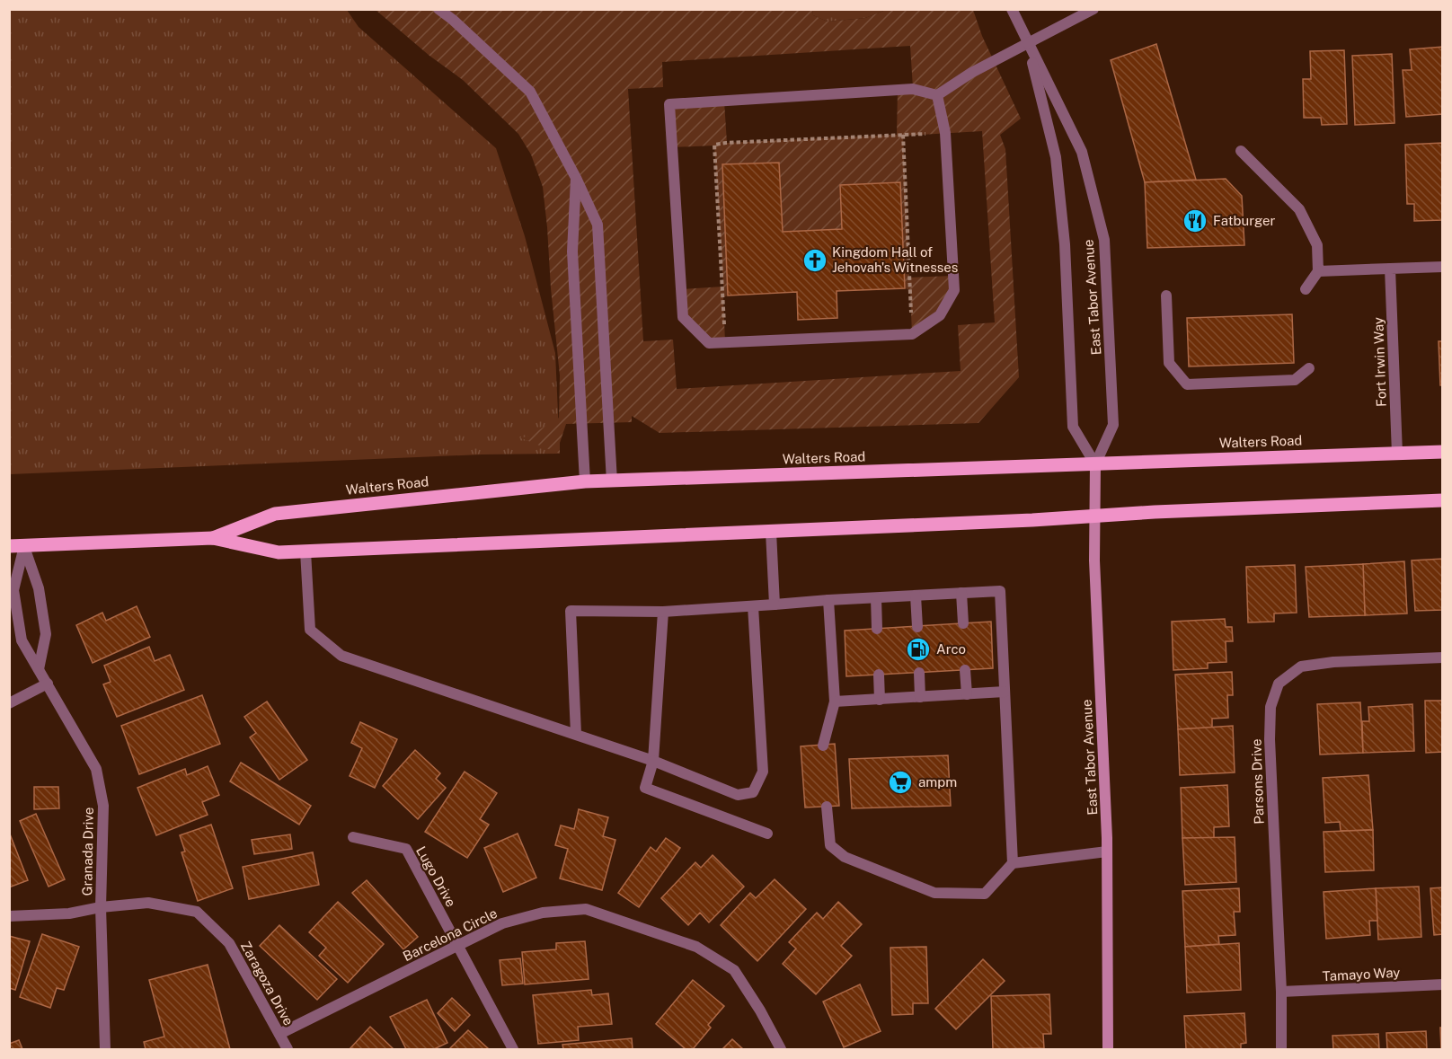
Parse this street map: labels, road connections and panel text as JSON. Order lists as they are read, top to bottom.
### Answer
{
  "streets": {
    "main road": ["East Tabor Avenue", "Walters Road"],
    "street": [
      "Fort Irwin Way",
      "Parsons Drive",
      "Granada Drive",
      "Lugo Drive",
      "Barcelona Circle",
      "Tamayo Way",
      "Zaragoza Drive"
    ]
  },
  "crossings": [
    ["East Tabor Avenue", "Walters Road"],
    ["Fort Irwin Way", "Walters Road"],
    ["Walters Road", "Granada Drive"],
    ["Parsons Drive", "Tamayo Way"],
    ["Granada Drive", "Zaragoza Drive"],
    ["Lugo Drive", "Barcelona Circle"],
    ["Barcelona Circle", "Zaragoza Drive"]
  ],
  "places": {
    "restaurant": ["Fatburger"],
    "church": ["Kingdom Hall of Jehovah's Witnesses"],
    "fuel station": ["Arco"],
    "supermarket": ["ampm"]
  }
}
